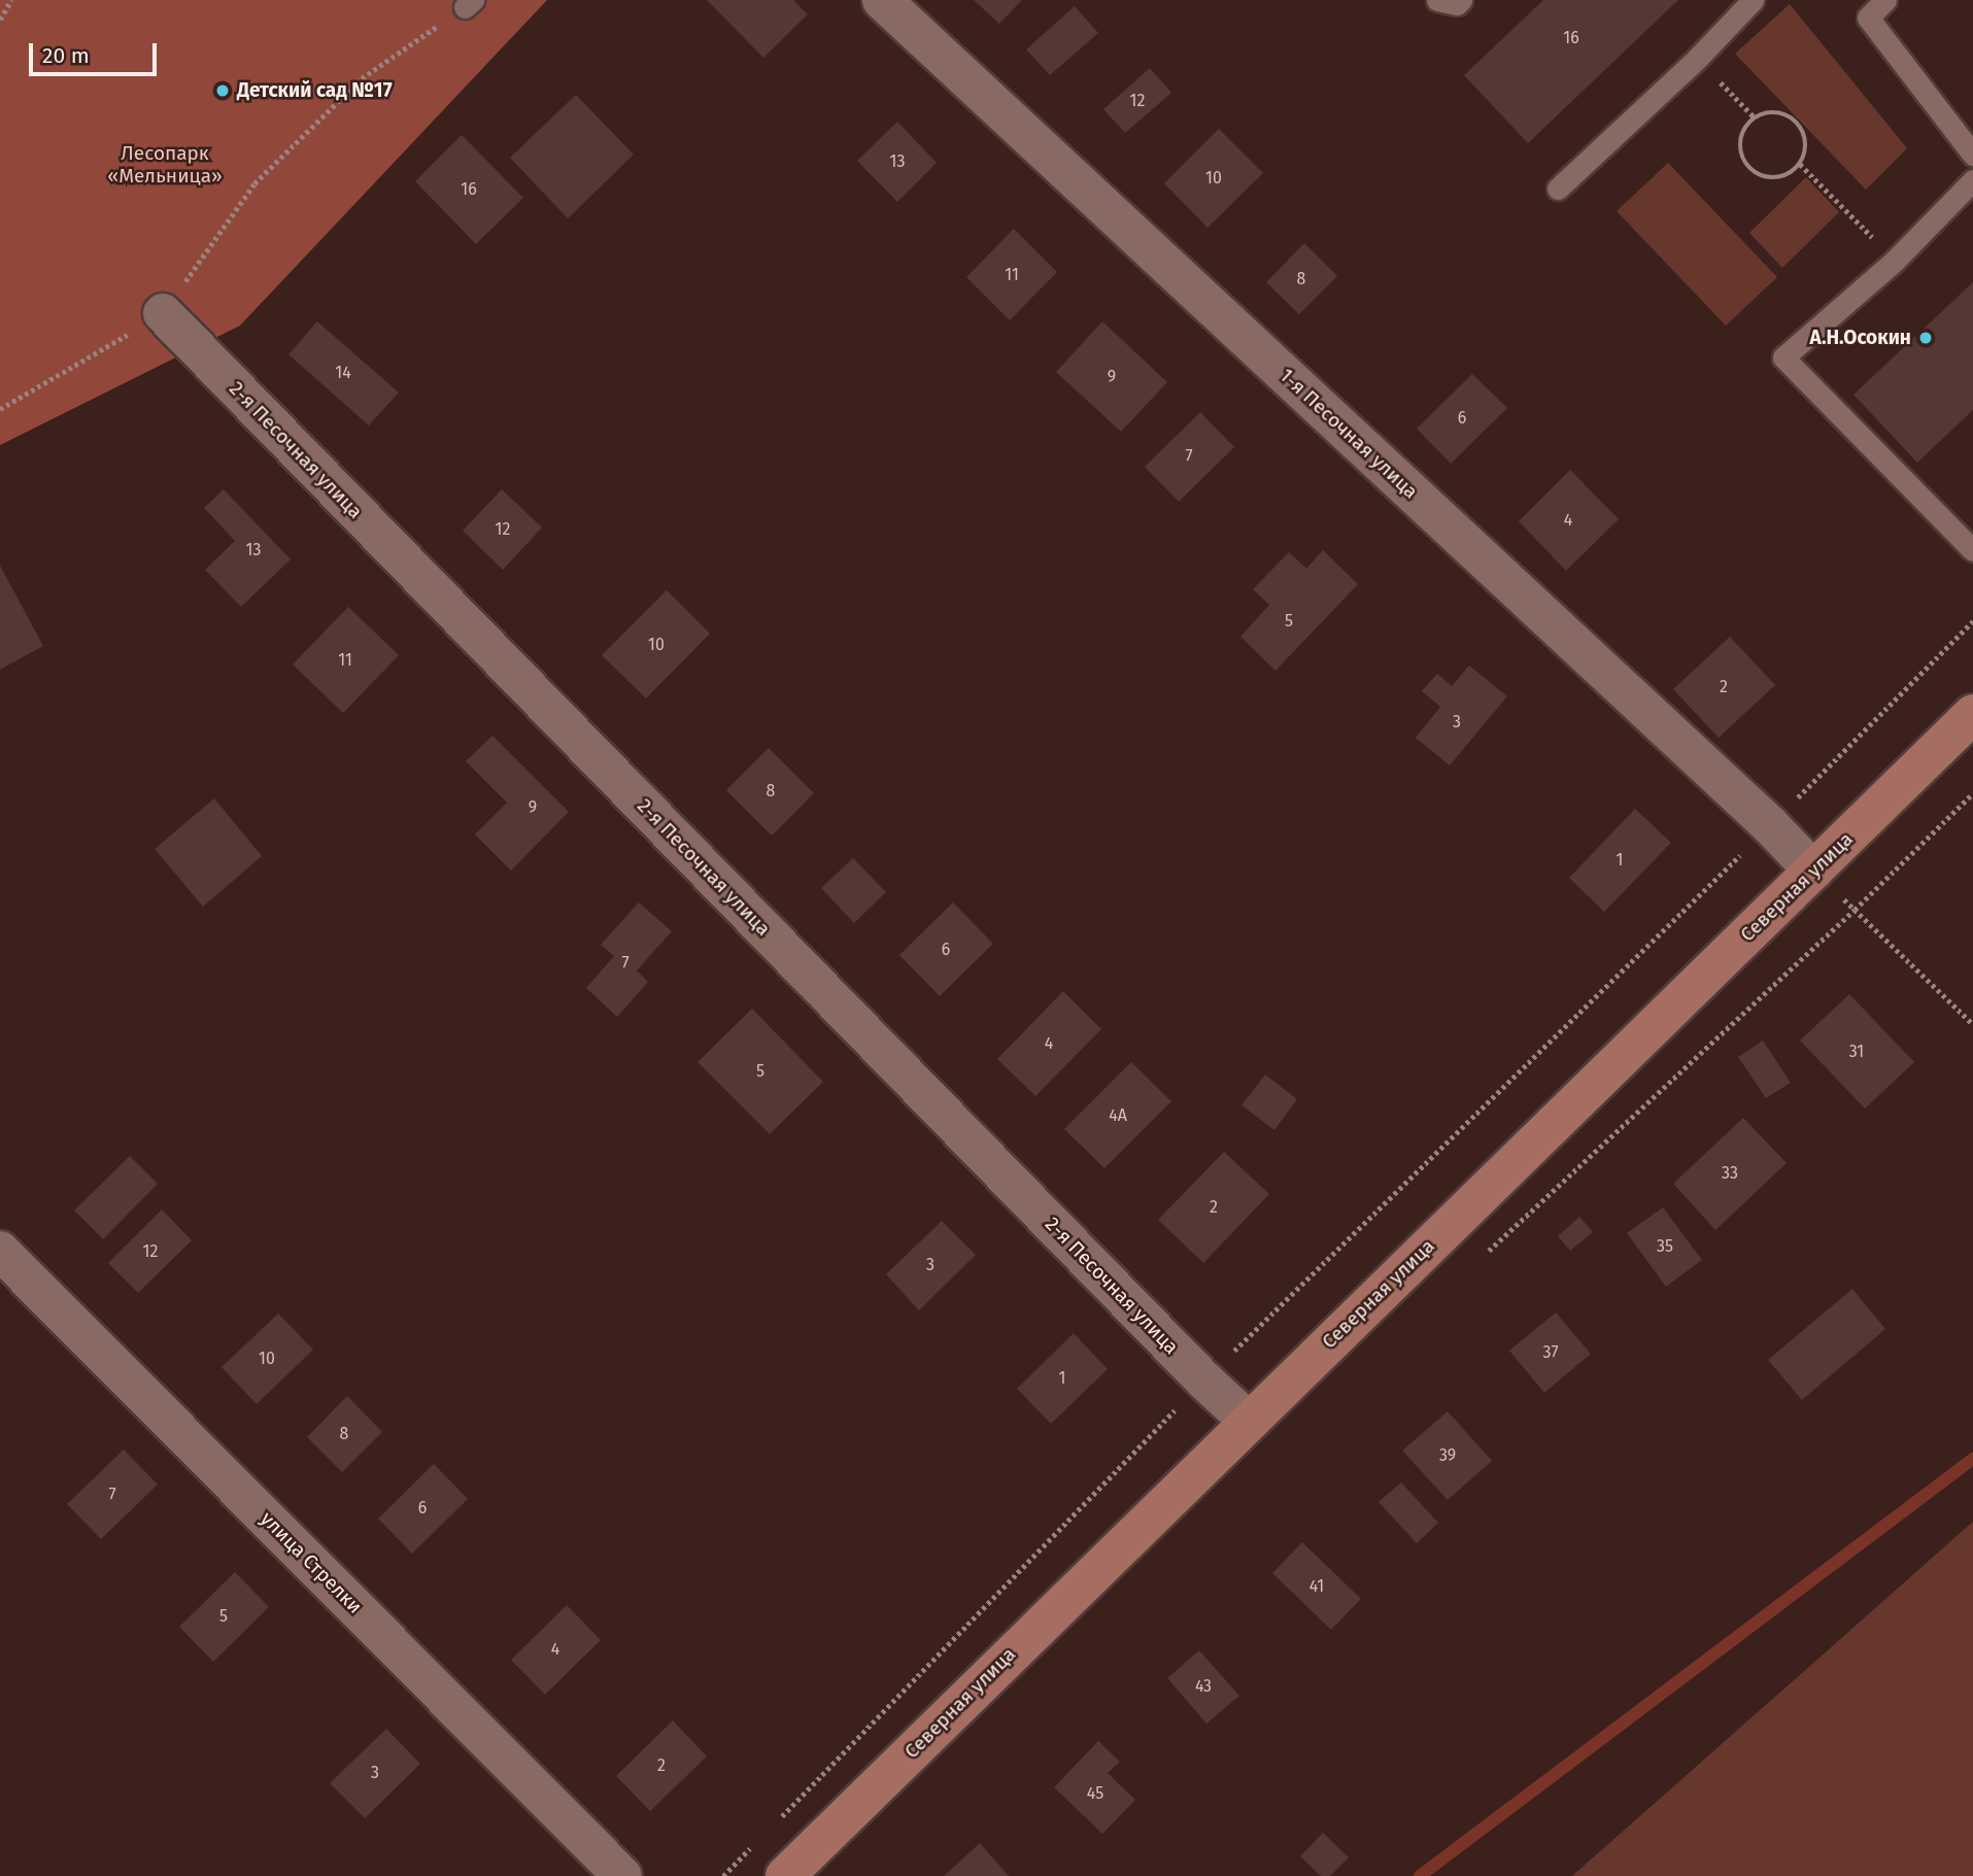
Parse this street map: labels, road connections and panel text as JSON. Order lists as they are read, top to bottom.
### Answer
{
  "streets": {
    "main road": ["Северная улица"],
    "street": ["1-я Песочная улица", "2-я Песочная улица", "улица Стрелки"]
  },
  "crossings": [
    ["1-я Песочная улица", "Северная улица"],
    ["2-я Песочная улица", "Северная улица"]
  ],
  "parks": ["Лесопарк «Мельница»"],
  "places": ["Детский сад №17", "А.Н.Осокин"],
  "house_numbers": [
    "16",
    "12",
    "13",
    "10",
    "16",
    "11",
    "8",
    "14",
    "9",
    "6",
    "7",
    "4",
    "12",
    "13",
    "5",
    "10",
    "11",
    "2",
    "3",
    "8",
    "9",
    "1",
    "6",
    "7",
    "4",
    "31",
    "5",
    "4А",
    "33",
    "2",
    "35",
    "12",
    "3",
    "37",
    "10",
    "1",
    "8",
    "39",
    "7",
    "6",
    "41",
    "5",
    "4",
    "43",
    "2",
    "3",
    "45"
  ],
  "scale_bar": "20 m"
}
